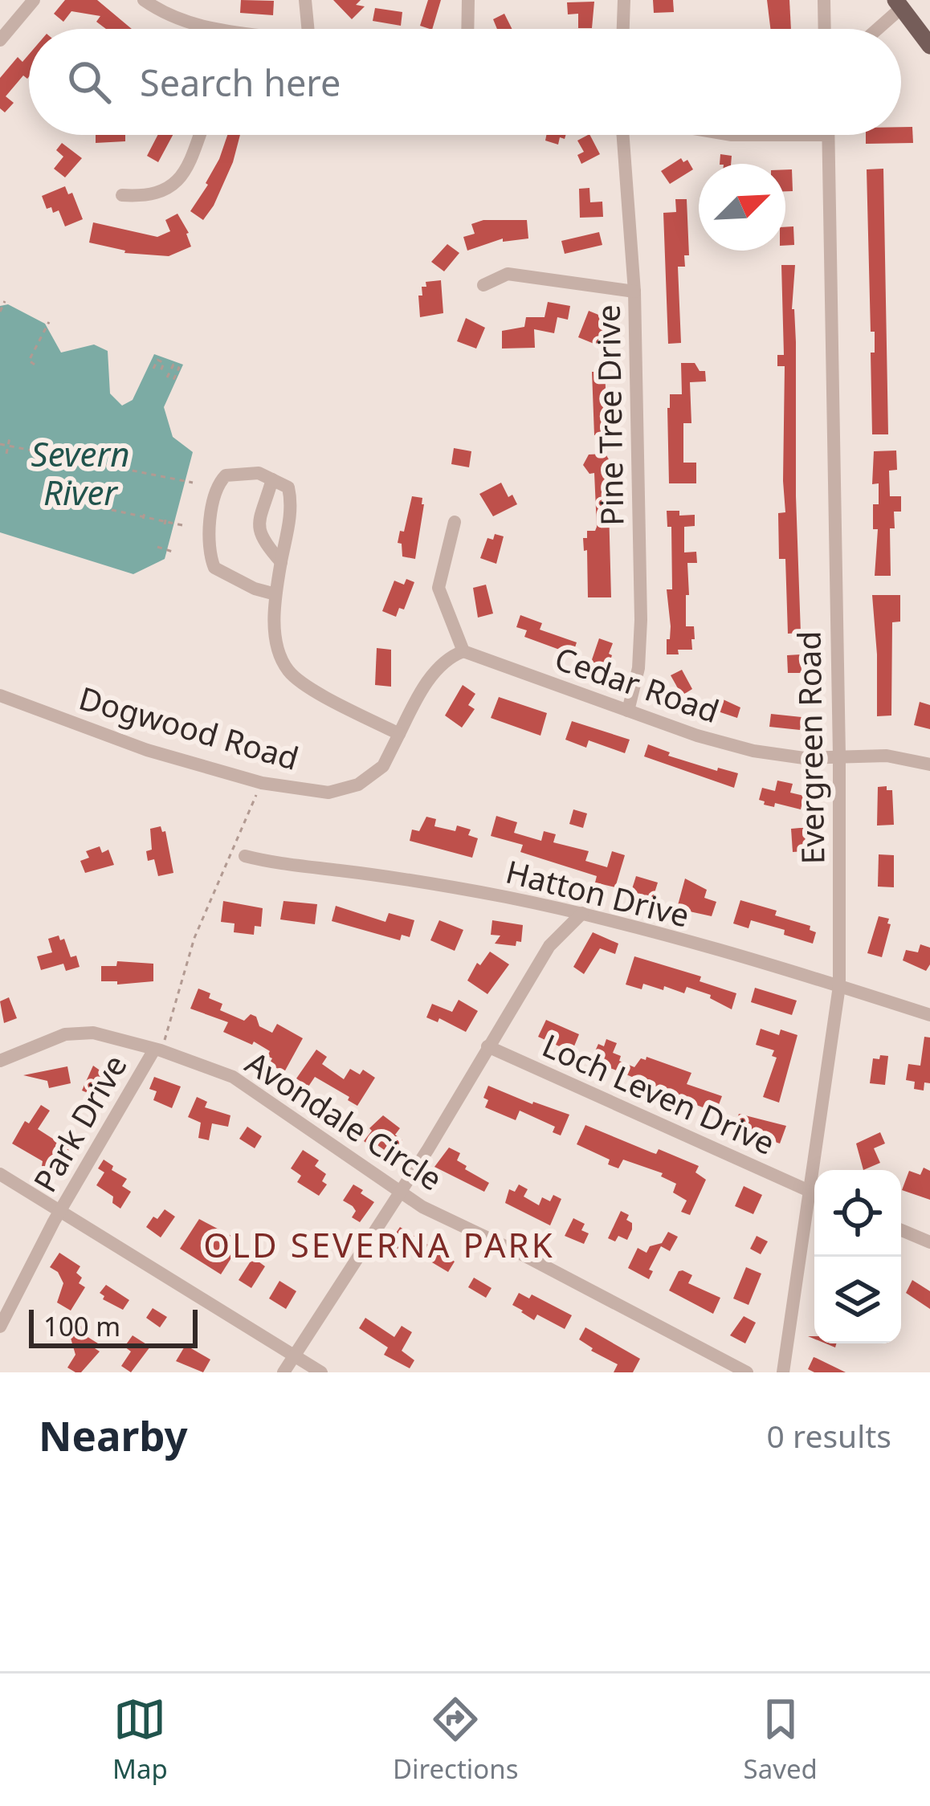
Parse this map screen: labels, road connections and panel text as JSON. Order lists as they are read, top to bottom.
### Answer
{
  "streets": {
    "street": [
      "Pine Tree Drive",
      "Cedar Road",
      "Dogwood Road",
      "Evergreen Road",
      "Hatton Drive",
      "Loch Leven Drive",
      "Avondale Circle",
      "Park Drive"
    ]
  },
  "crossings": [
    ["Pine Tree Drive", "Cedar Road"],
    ["Cedar Road", "Dogwood Road"],
    ["Cedar Road", "Evergreen Road"],
    ["Evergreen Road", "Hatton Drive"],
    ["Evergreen Road", "Loch Leven Drive"],
    ["Avondale Circle", "Park Drive"]
  ],
  "districts": ["OLD SEVERNA PARK"],
  "water": ["Severn River"],
  "scale_bar": "100 m",
  "north": "top right",
  "page": {
    "search": "Search here",
    "scale": "100 m",
    "heading": ["Nearby", "0 results"],
    "nav": ["Map", "Directions", "Saved"]
  }
}
